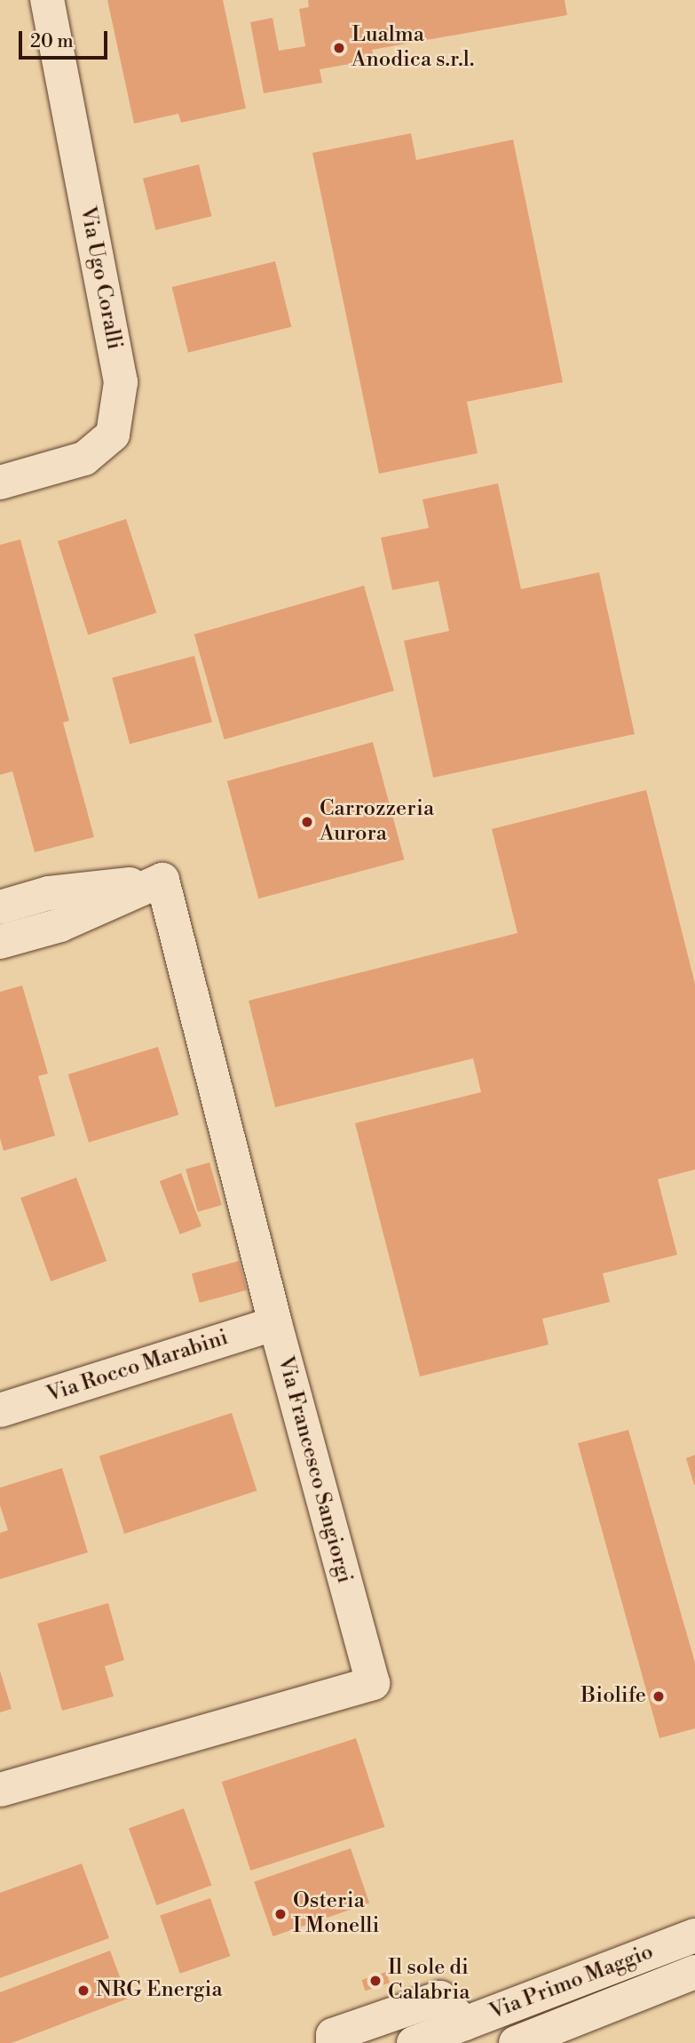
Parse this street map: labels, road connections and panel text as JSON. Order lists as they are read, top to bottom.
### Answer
{
  "streets": {
    "street": [
      "Via Ugo Coralli",
      "Via Rocco Marabini",
      "Via Francesco Sangiorgi",
      "Via Primo Maggio"
    ]
  },
  "crossings": [
    ["Via Rocco Marabini", "Via Francesco Sangiorgi"]
  ],
  "places": [
    "Lualma Anodica s.r.l.",
    "Carrozzeria Aurora",
    "Biolife",
    "Osteria I Monelli",
    "Il sole di Calabria",
    "NRG Energia"
  ],
  "scale_bar": "20 m"
}
